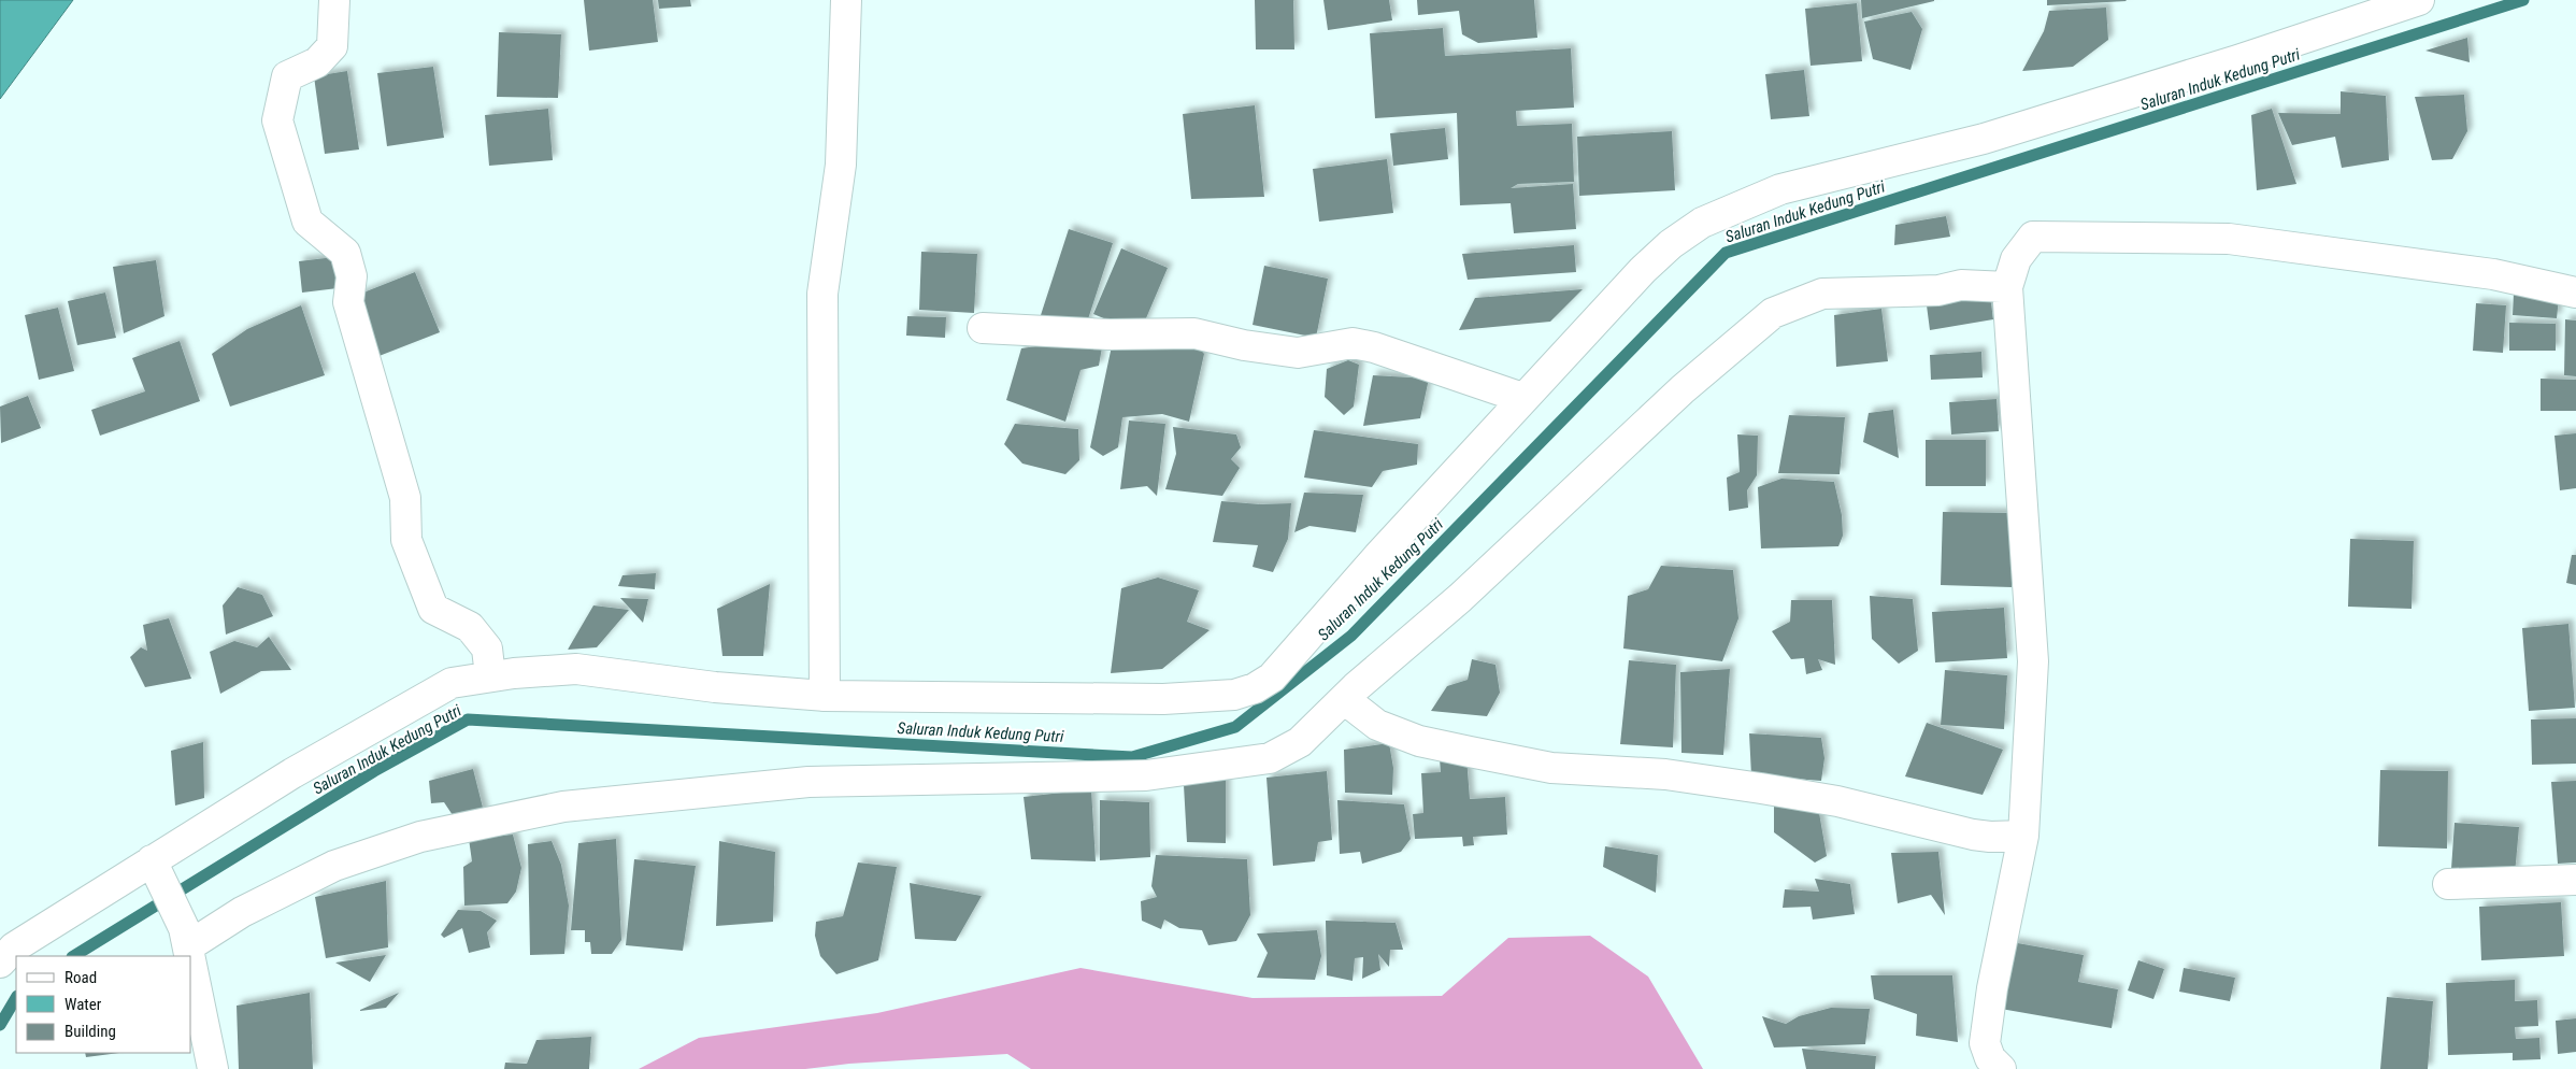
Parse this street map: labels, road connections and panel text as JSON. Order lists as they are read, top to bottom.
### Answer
{
  "water": ["Saluran Induk Kedung Putri"],
  "legend": ["Road", "Water", "Building"]
}
